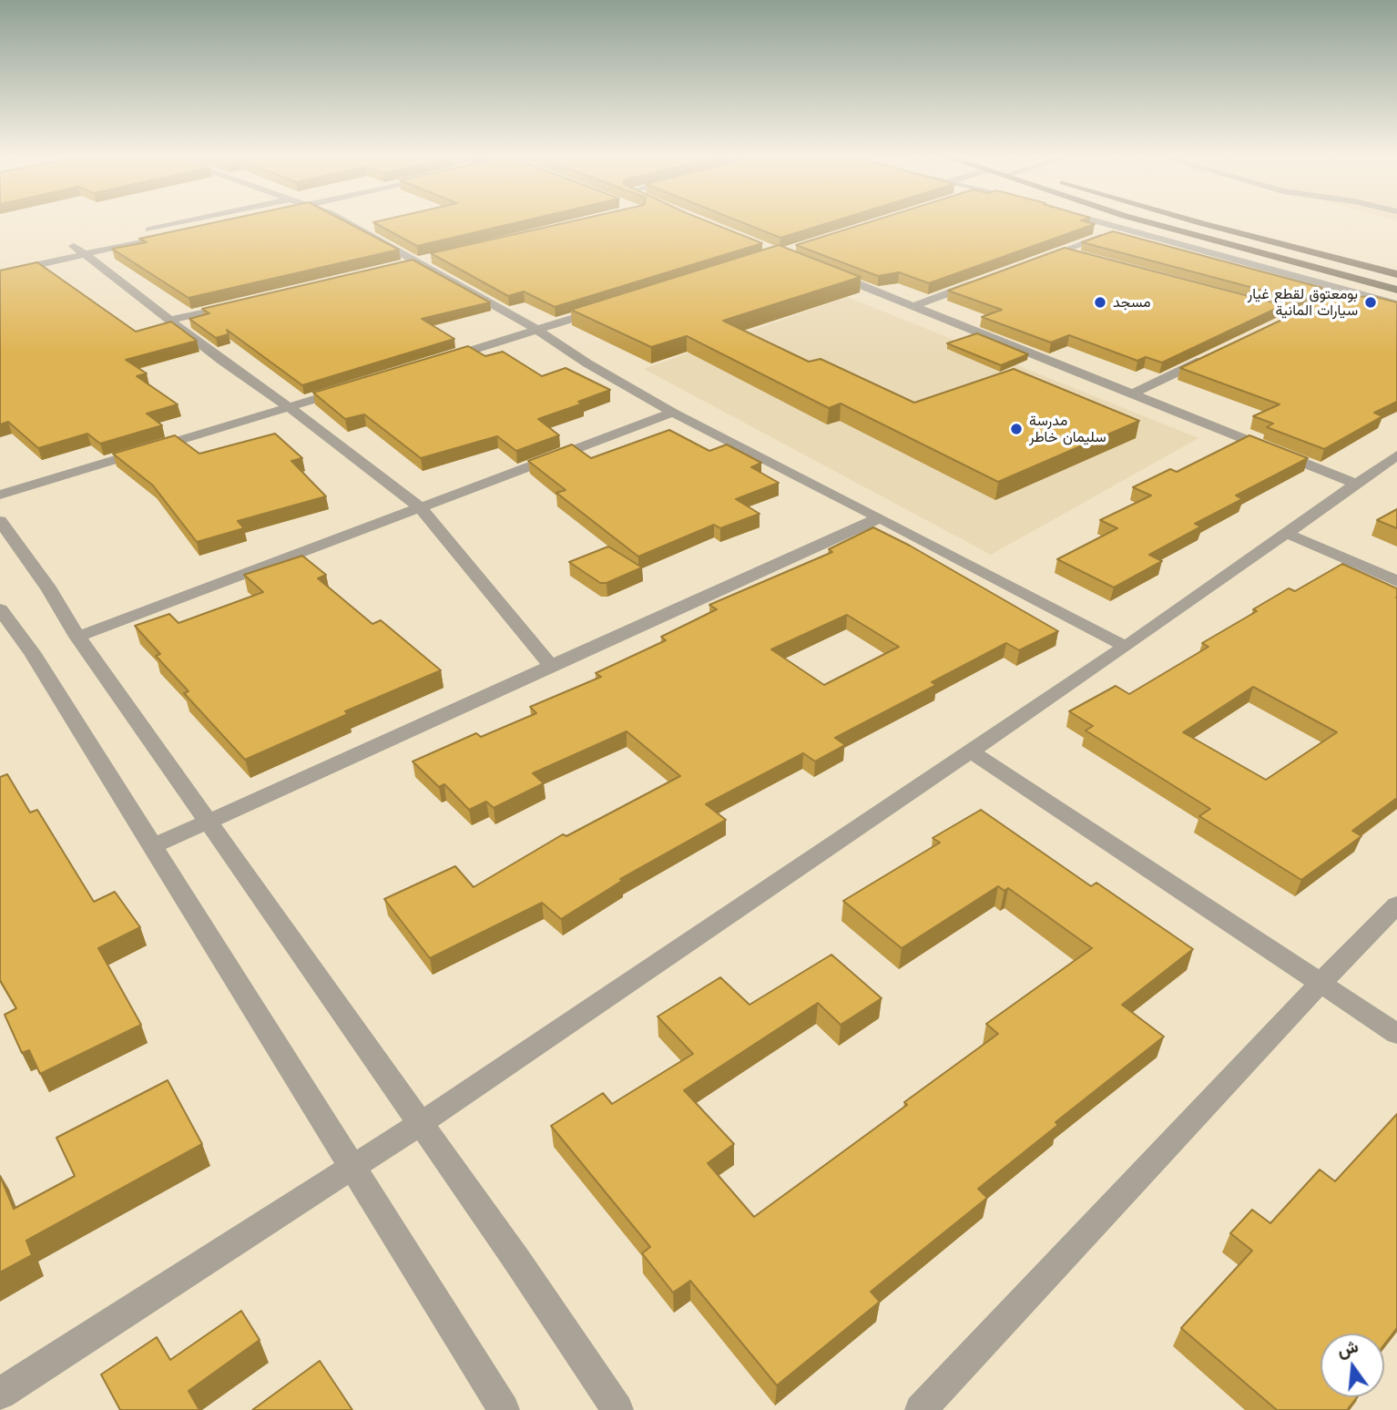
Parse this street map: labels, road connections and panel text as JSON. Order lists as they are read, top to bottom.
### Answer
{
  "places": ["مسجد", "بومعتوق لقطع غيار سيارات المانية", "مدرسة سليمان خاطر"],
  "north": "top"
}
